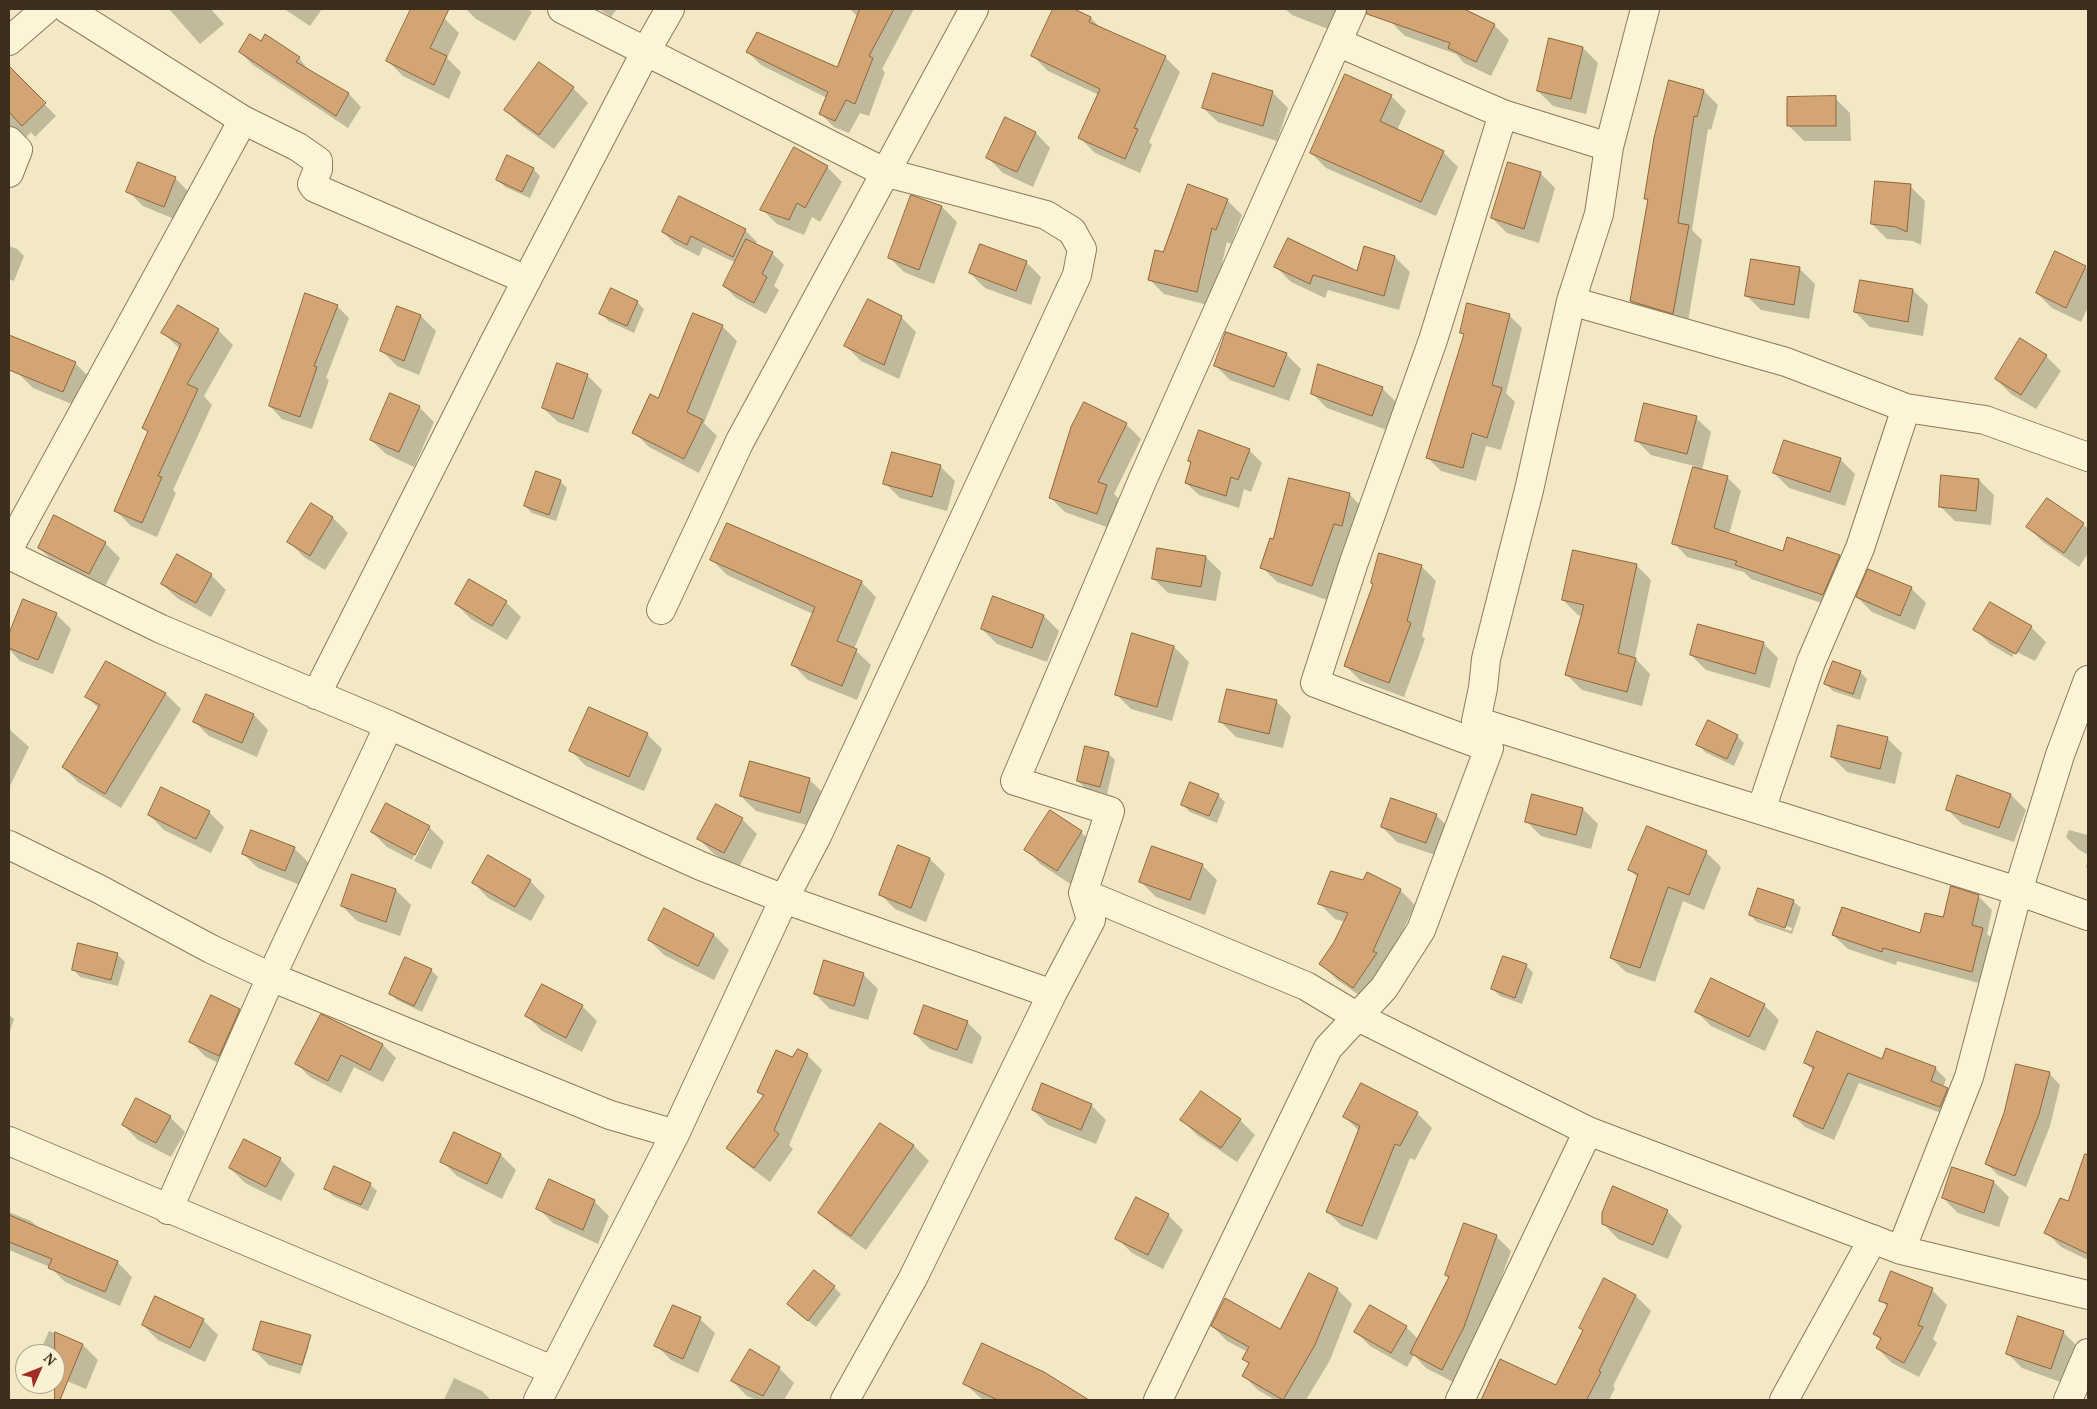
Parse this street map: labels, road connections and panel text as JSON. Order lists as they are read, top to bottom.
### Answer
{
  "north": "top right"
}
